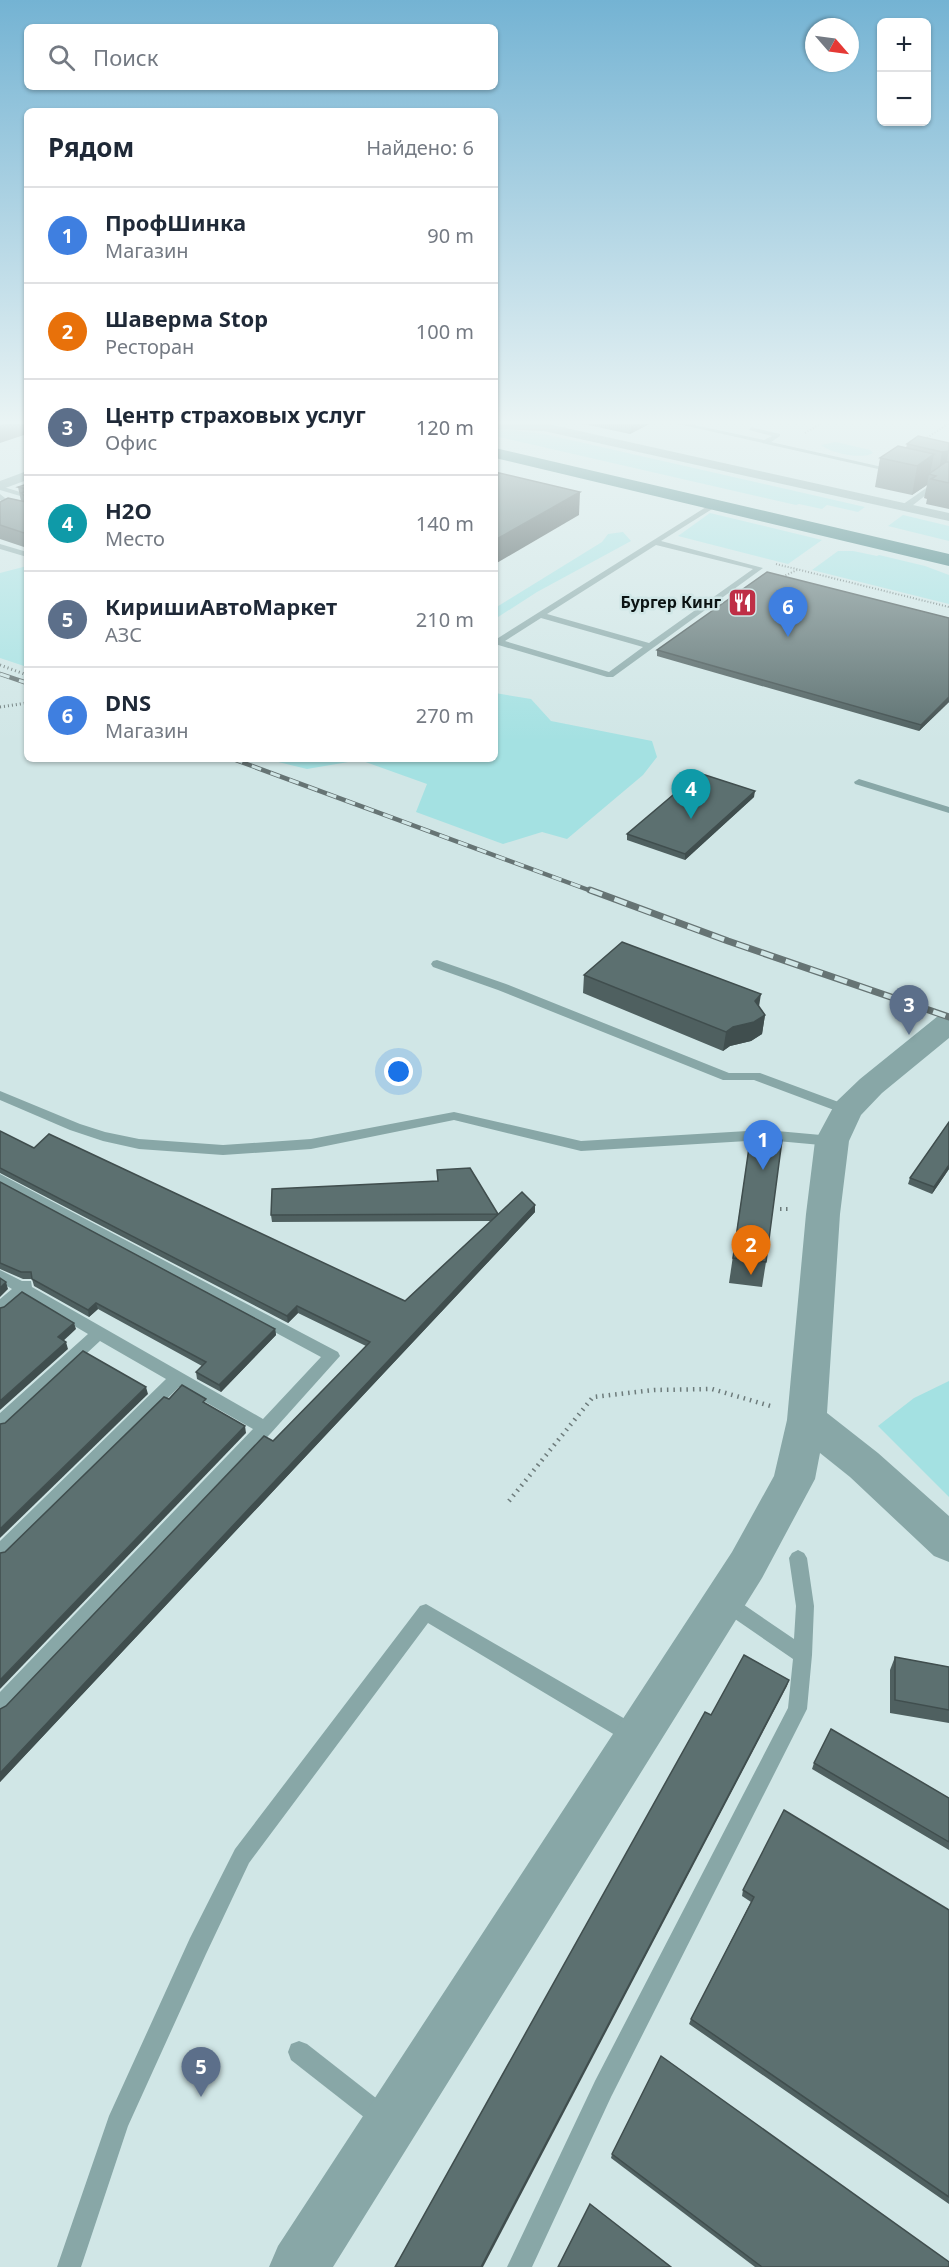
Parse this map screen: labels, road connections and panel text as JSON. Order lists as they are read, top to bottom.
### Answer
{
  "places": {
    "restaurant": ["Бургер Кинг"]
  },
  "north": "bottom right",
  "page": {
    "map_buttons": ["+", "−"],
    "search": "Поиск",
    "heading": ["Рядом", "Найдено: 6"],
    "list": [
      {
        "mark": "1",
        "name": "ПрофШинка",
        "note": "Магазин",
        "value": "90 m"
      },
      {
        "mark": "2",
        "name": "Шаверма Stop",
        "note": "Ресторан",
        "value": "100 m"
      },
      {
        "mark": "3",
        "name": "Центр страховых услуг",
        "note": "Офис",
        "value": "120 m"
      },
      {
        "mark": "4",
        "name": "H2O",
        "note": "Место",
        "value": "140 m"
      },
      {
        "mark": "5",
        "name": "КиришиАвтоМаркет",
        "note": "АЗС",
        "value": "210 m"
      },
      {
        "mark": "6",
        "name": "DNS",
        "note": "Магазин",
        "value": "270 m"
      }
    ],
    "pins": [
      "6",
      "4",
      "3",
      "1",
      "2",
      "5"
    ]
  }
}
